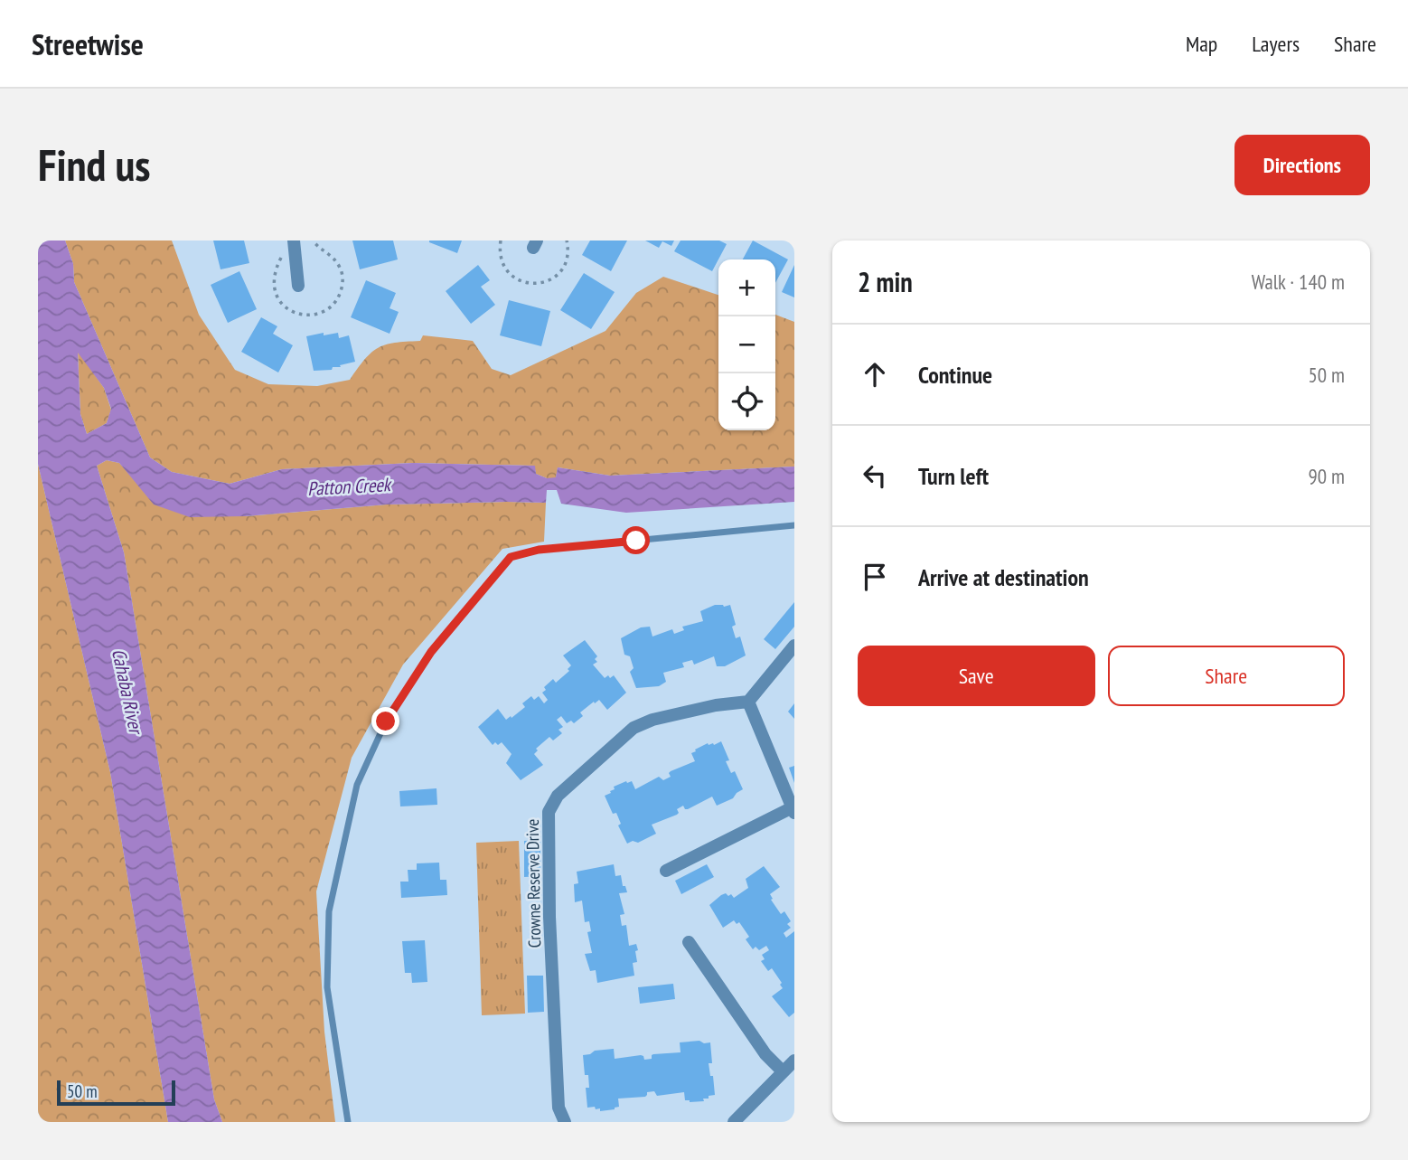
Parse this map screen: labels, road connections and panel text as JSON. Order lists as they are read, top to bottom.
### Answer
{
  "streets": {
    "street": ["Crowne Reserve Drive"]
  },
  "water": ["Patton Creek", "Cahaba River"],
  "scale_bar": "50 m",
  "page": {
    "header": "Streetwise",
    "nav": ["Map", "Layers", "Share"],
    "buttons": [
      "Directions",
      ["Save", "Share"]
    ],
    "title": "Find us",
    "heading": ["2 min", "Walk · 140 m"],
    "map_buttons": ["+", "−"],
    "list": [
      ["Continue", "50 m"],
      ["Turn left", "90 m"],
      "Arrive at destination"
    ],
    "scale": "50 m"
  }
}
